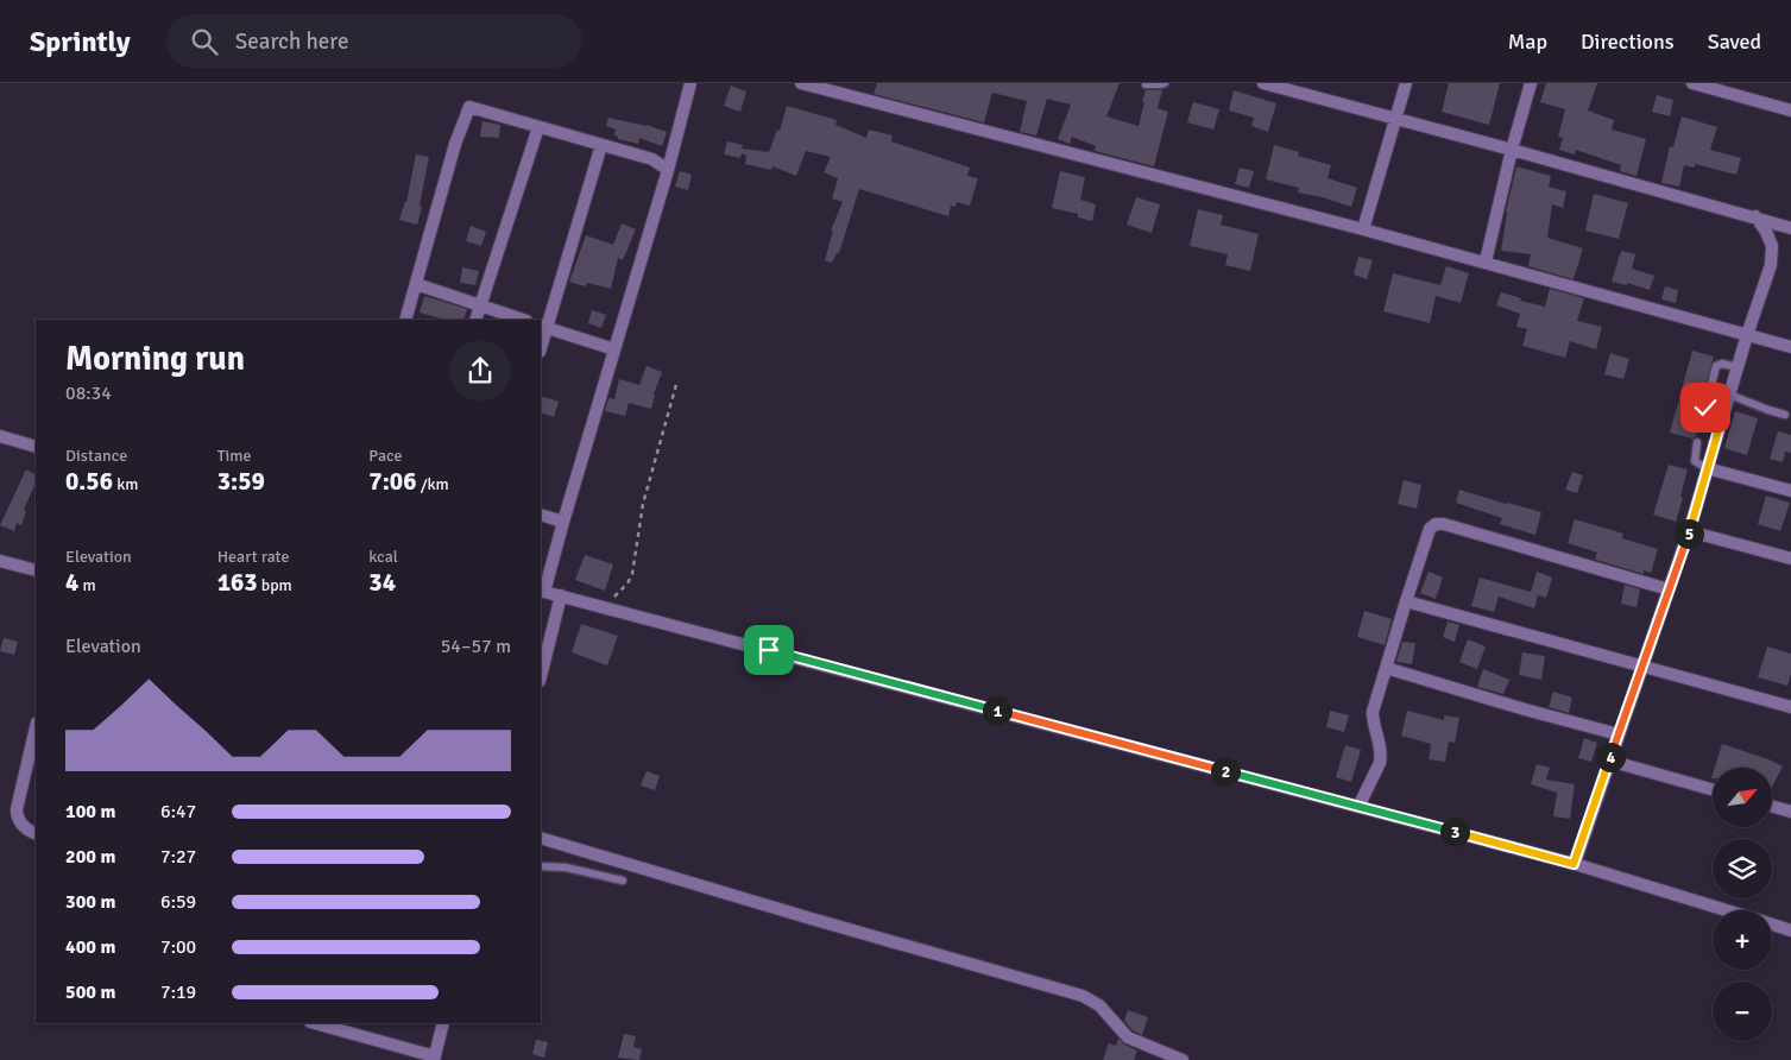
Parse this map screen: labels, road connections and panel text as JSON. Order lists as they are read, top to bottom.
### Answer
{
  "north": "top right",
  "page": {
    "header": "Sprintly",
    "search": "Search here",
    "nav": ["Map", "Directions", "Saved"],
    "heading": ["Morning run", "08:34"],
    "stats": [
      ["Distance", "0.56 km"],
      ["Time", "3:59"],
      ["Pace", "7:06 /km"],
      ["Elevation", "4 m"],
      ["Heart rate", "163 bpm"],
      ["kcal", "34"]
    ],
    "pins": [
      "5",
      "1",
      "4",
      "2",
      "3"
    ],
    "chart": ["Elevation", "54–57 m"],
    "map_buttons": ["+", "−"],
    "list": [
      {
        "name": "100 m",
        "note": "6:47"
      },
      {
        "name": "200 m",
        "note": "7:27"
      },
      {
        "name": "300 m",
        "note": "6:59"
      },
      {
        "name": "400 m",
        "note": "7:00"
      },
      {
        "name": "500 m",
        "note": "7:19"
      }
    ]
  }
}
